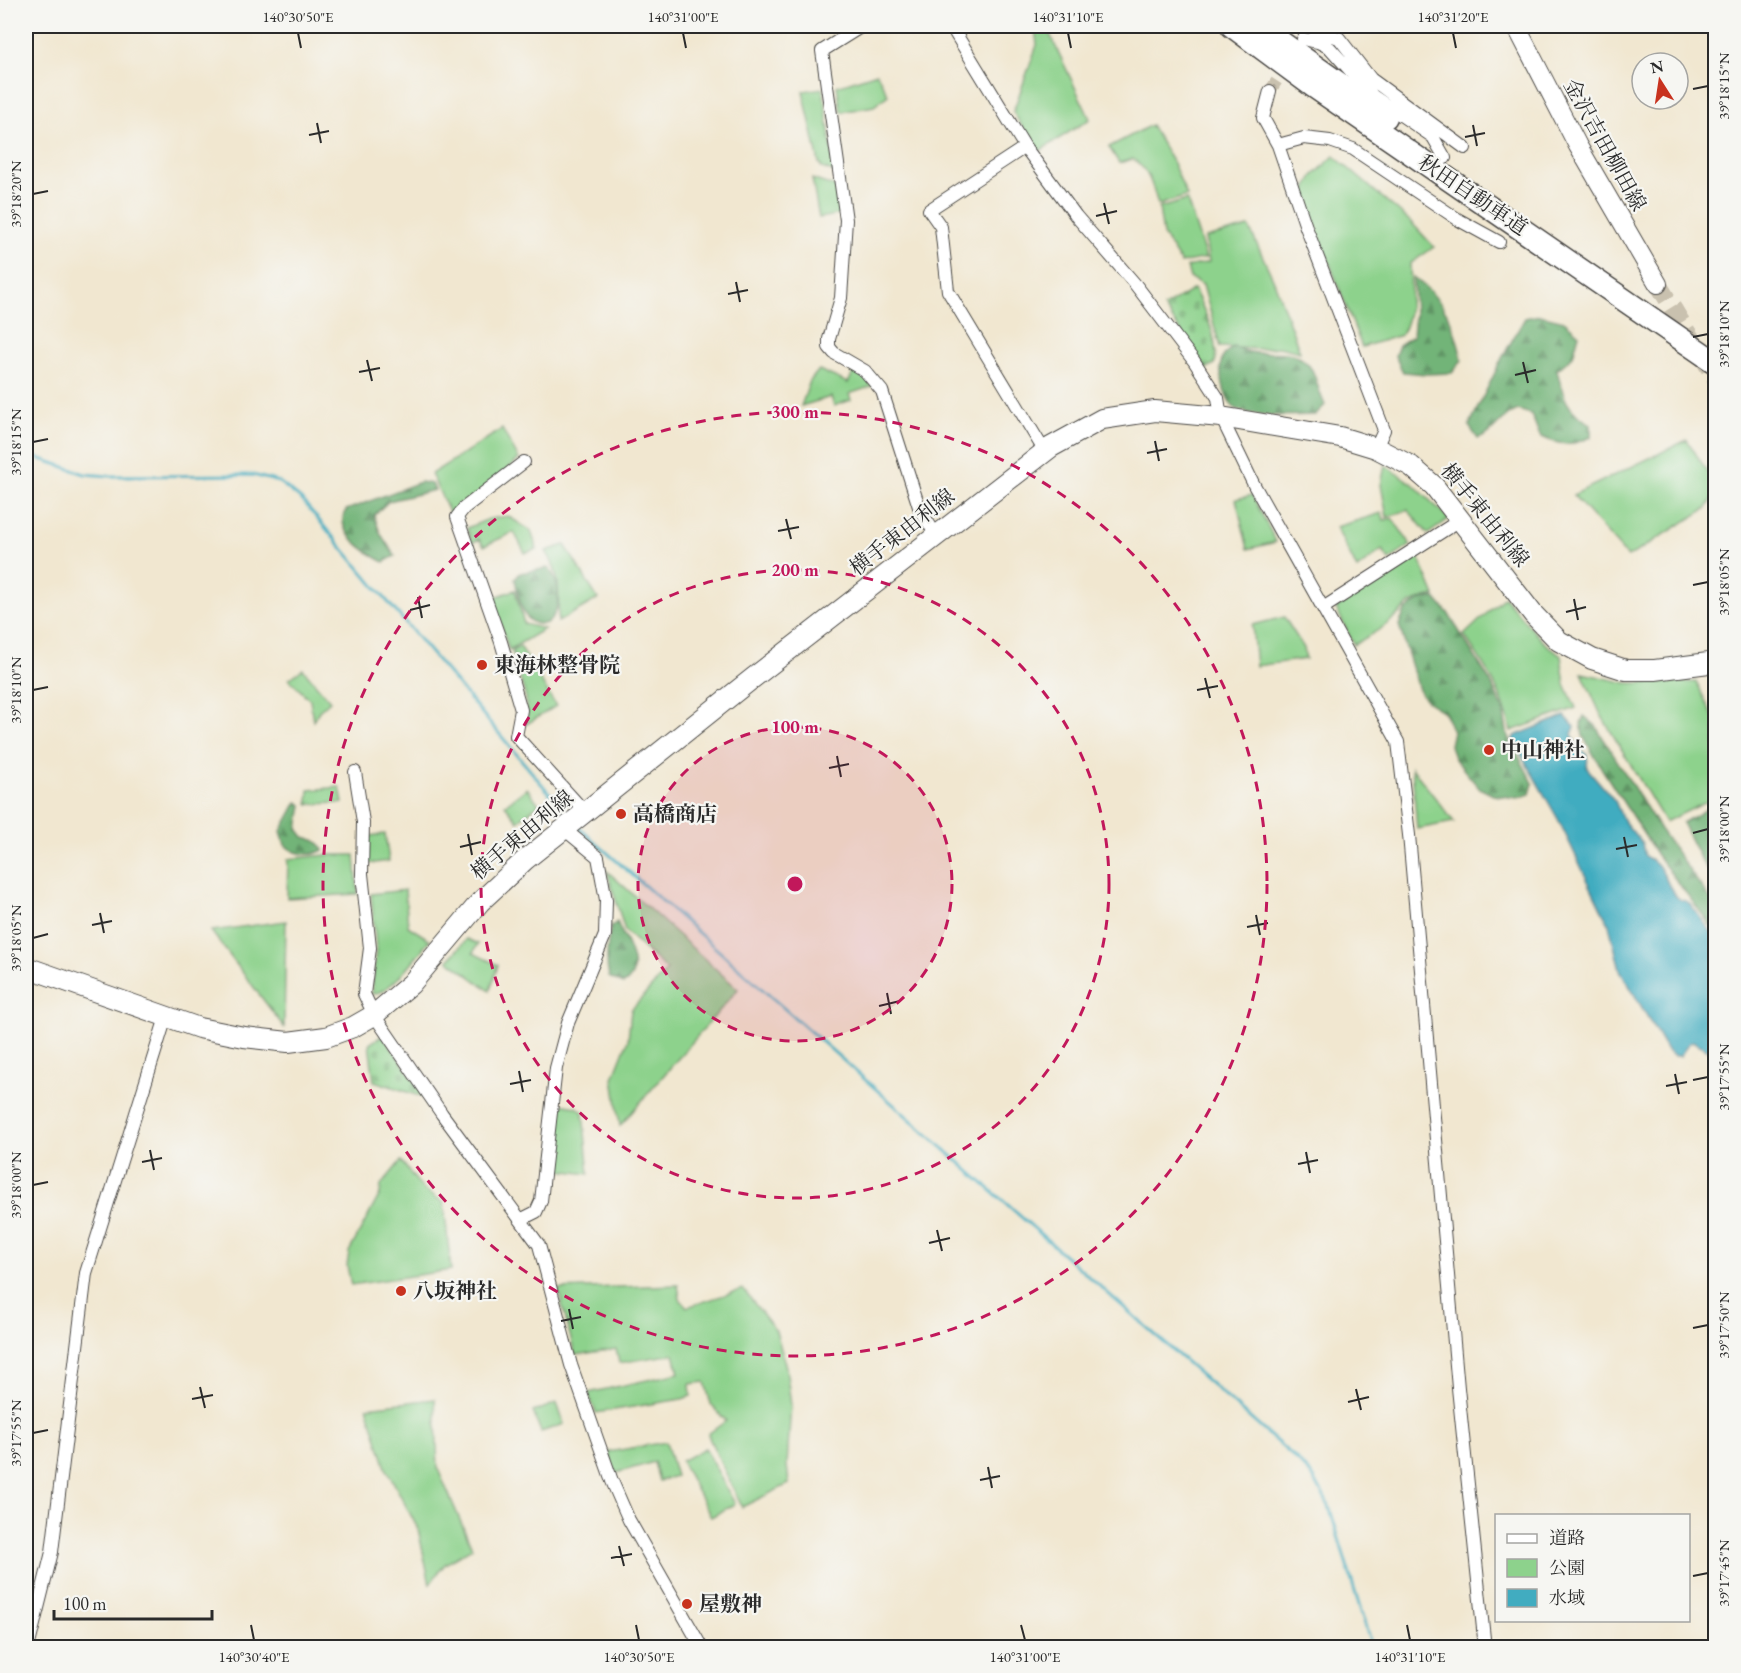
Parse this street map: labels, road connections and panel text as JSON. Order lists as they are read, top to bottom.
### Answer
{
  "streets": {
    "highway": ["秋田自動車道"],
    "main road": ["金沢吉田柳田線", "横手東由利線"]
  },
  "places": [
    "東海林整骨院",
    "中山神社",
    "高橋商店",
    "八坂神社",
    "屋敷神"
  ],
  "legend": ["道路", "公園", "水域"],
  "scale_bar": "100 m",
  "north": "top",
  "coordinates": [
    "140°30'50\"E",
    "140°31'00\"E",
    "140°31'10\"E",
    "140°31'20\"E",
    "39°18'15\"N",
    "39°18'20\"N",
    "39°18'10\"N",
    "39°18'05\"N",
    "39°18'00\"N",
    "39°17'55\"N",
    "39°17'50\"N",
    "39°17'45\"N",
    "140°30'40\"E"
  ],
  "rings": ["300 m", "200 m", "100 m"]
}
